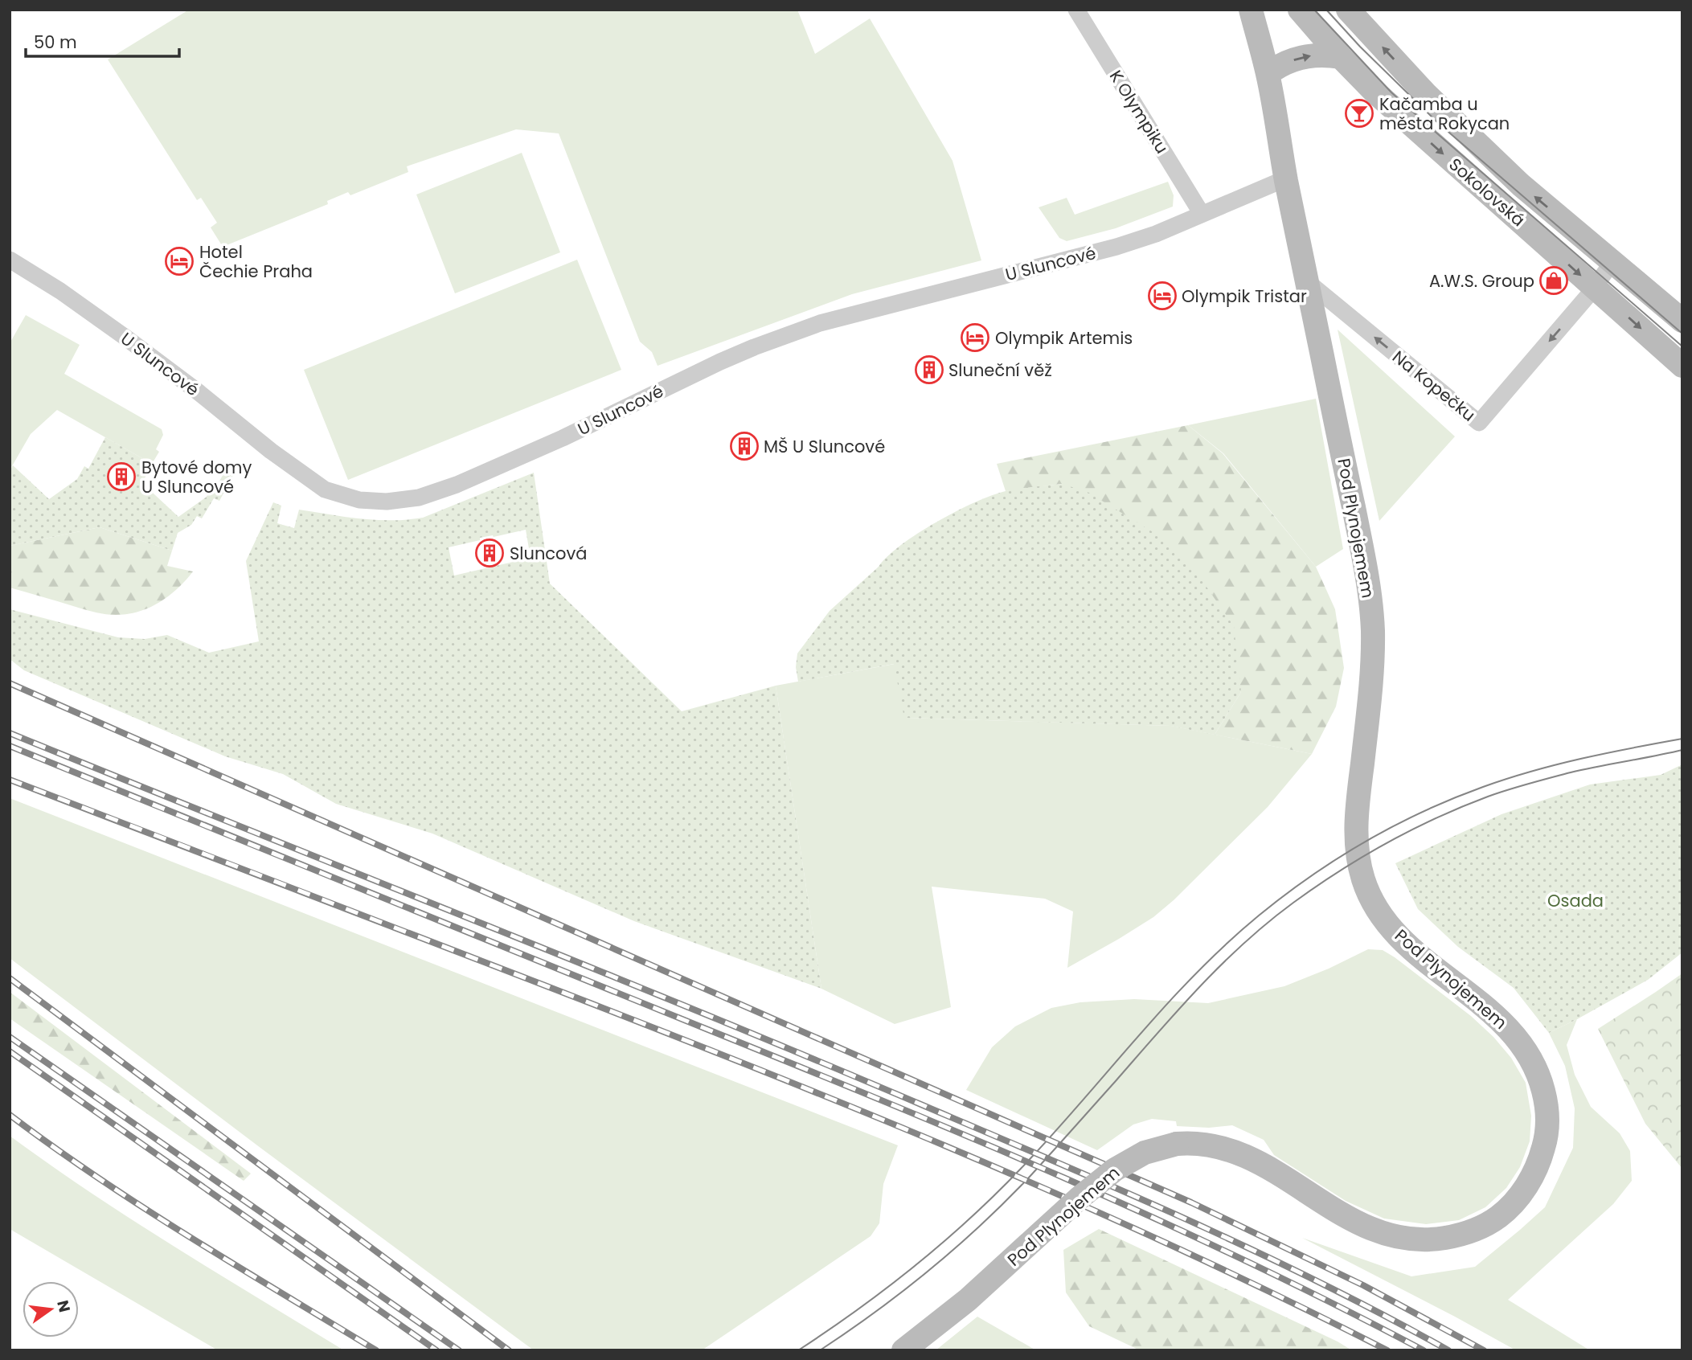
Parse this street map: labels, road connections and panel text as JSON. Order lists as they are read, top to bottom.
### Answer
{
  "streets": {
    "main road": ["Sokolovská", "Pod Plynojemem"],
    "street": ["K Olympiku", "U Sluncové", "Na Kopečku"]
  },
  "crossings": [
    ["K Olympiku", "U Sluncové"],
    ["Sokolovská", "Na Kopečku"],
    ["U Sluncové", "Pod Plynojemem"],
    ["Na Kopečku", "Pod Plynojemem"]
  ],
  "parks": ["Osada"],
  "places": {
    "bar": ["Kačamba u města Rokycan"],
    "hotel": ["Hotel Čechie Praha", "Olympik Tristar", "Olympik Artemis"],
    "shop": ["A.W.S. Group"],
    "building": [
      "Sluneční věž",
      "MŠ U Sluncové",
      "Bytové domy U Sluncové",
      "Sluncová"
    ]
  },
  "scale_bar": "50 m",
  "north": "right"
}
